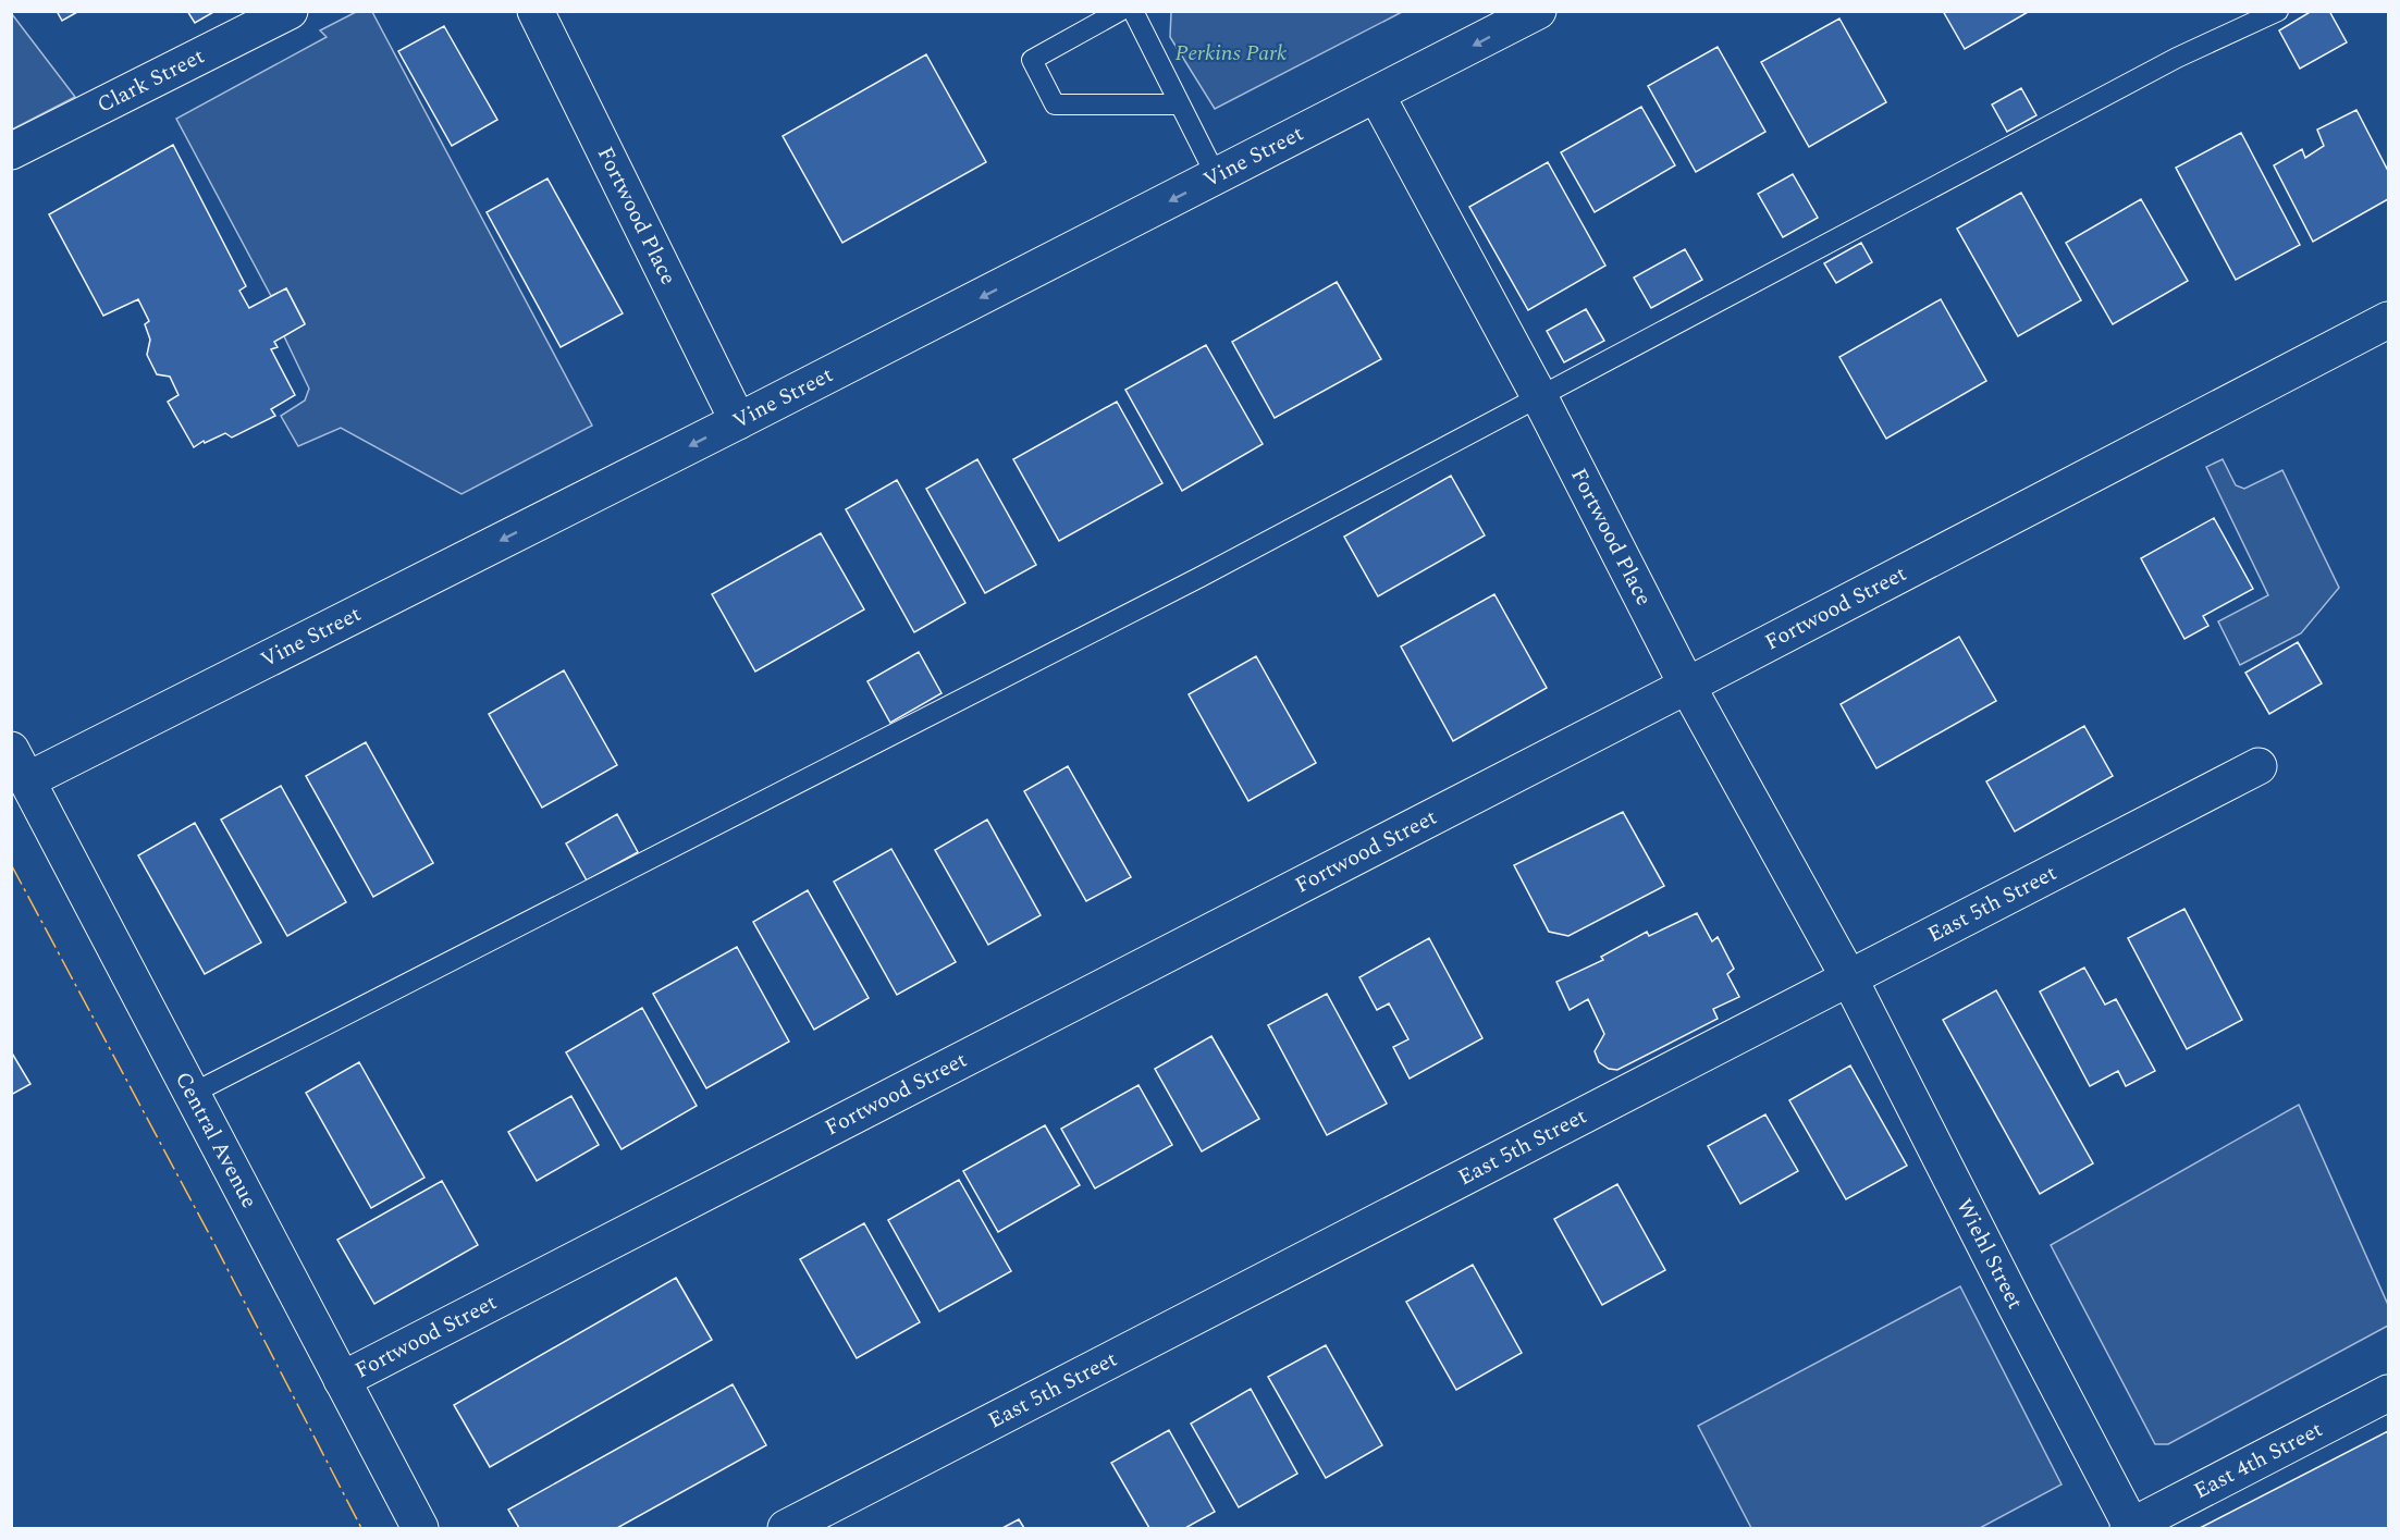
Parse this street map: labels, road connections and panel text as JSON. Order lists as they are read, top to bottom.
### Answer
{
  "streets": {
    "street": [
      "Clark Street",
      "Vine Street",
      "Fortwood Place",
      "Fortwood Street",
      "East 5th Street",
      "Central Avenue",
      "Wiehl Street",
      "East 4th Street"
    ]
  },
  "crossings": [
    ["Vine Street", "Fortwood Place"],
    ["Vine Street", "Central Avenue"],
    ["Fortwood Place", "Fortwood Street"],
    ["Fortwood Place", "East 5th Street"],
    ["Fortwood Place", "Wiehl Street"],
    ["Fortwood Street", "Central Avenue"],
    ["East 5th Street", "Wiehl Street"],
    ["Wiehl Street", "East 4th Street"]
  ],
  "one_way": ["Vine Street"],
  "parks": ["Perkins Park"]
}
